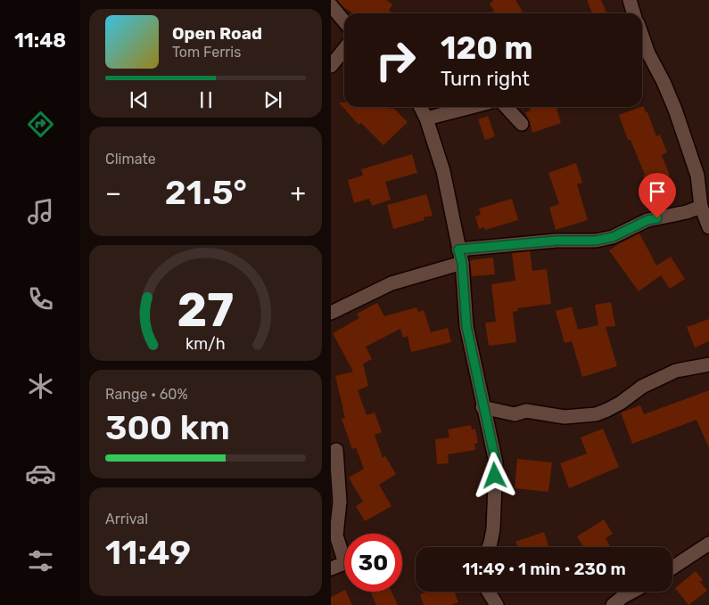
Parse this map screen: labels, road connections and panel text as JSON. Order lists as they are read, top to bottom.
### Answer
{
  "page": {
    "tabs": "11:48",
    "turn": ["120 m", "Turn right"],
    "song": ["Open Road", "Tom Ferris"],
    "tile": [
      "Climate",
      ["Range · 60%", "300 km"],
      ["Arrival", "11:49"]
    ],
    "heat": ["−", "21.5°", "+"],
    "limit": "30",
    "trip": "11:49 · 1 min · 230 m",
    "gauge": ["27", "km/h"]
  }
}
